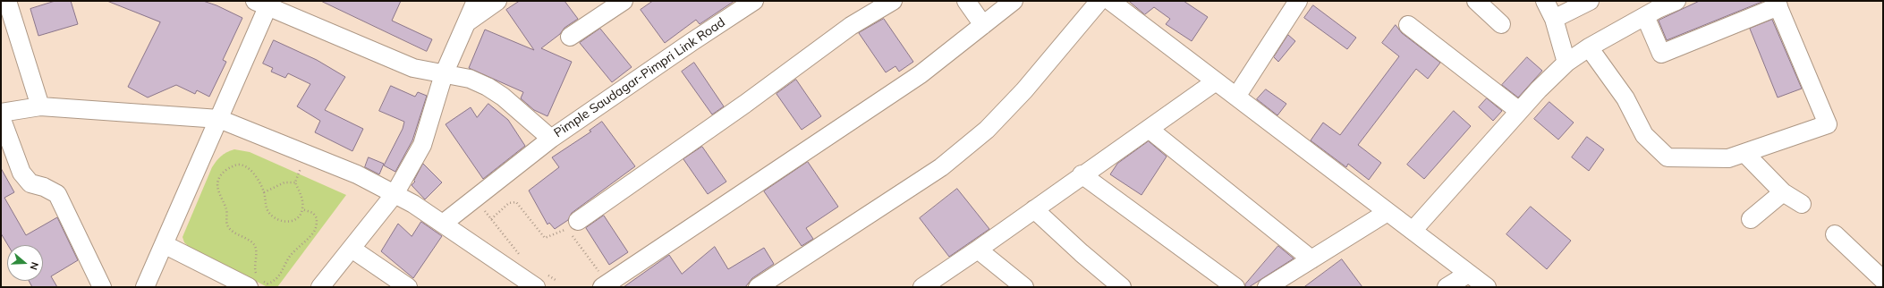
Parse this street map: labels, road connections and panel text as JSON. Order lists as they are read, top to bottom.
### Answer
{
  "streets": {
    "street": ["Pimple Saudagar-Pimpri Link Road"]
  },
  "north": "right"
}
